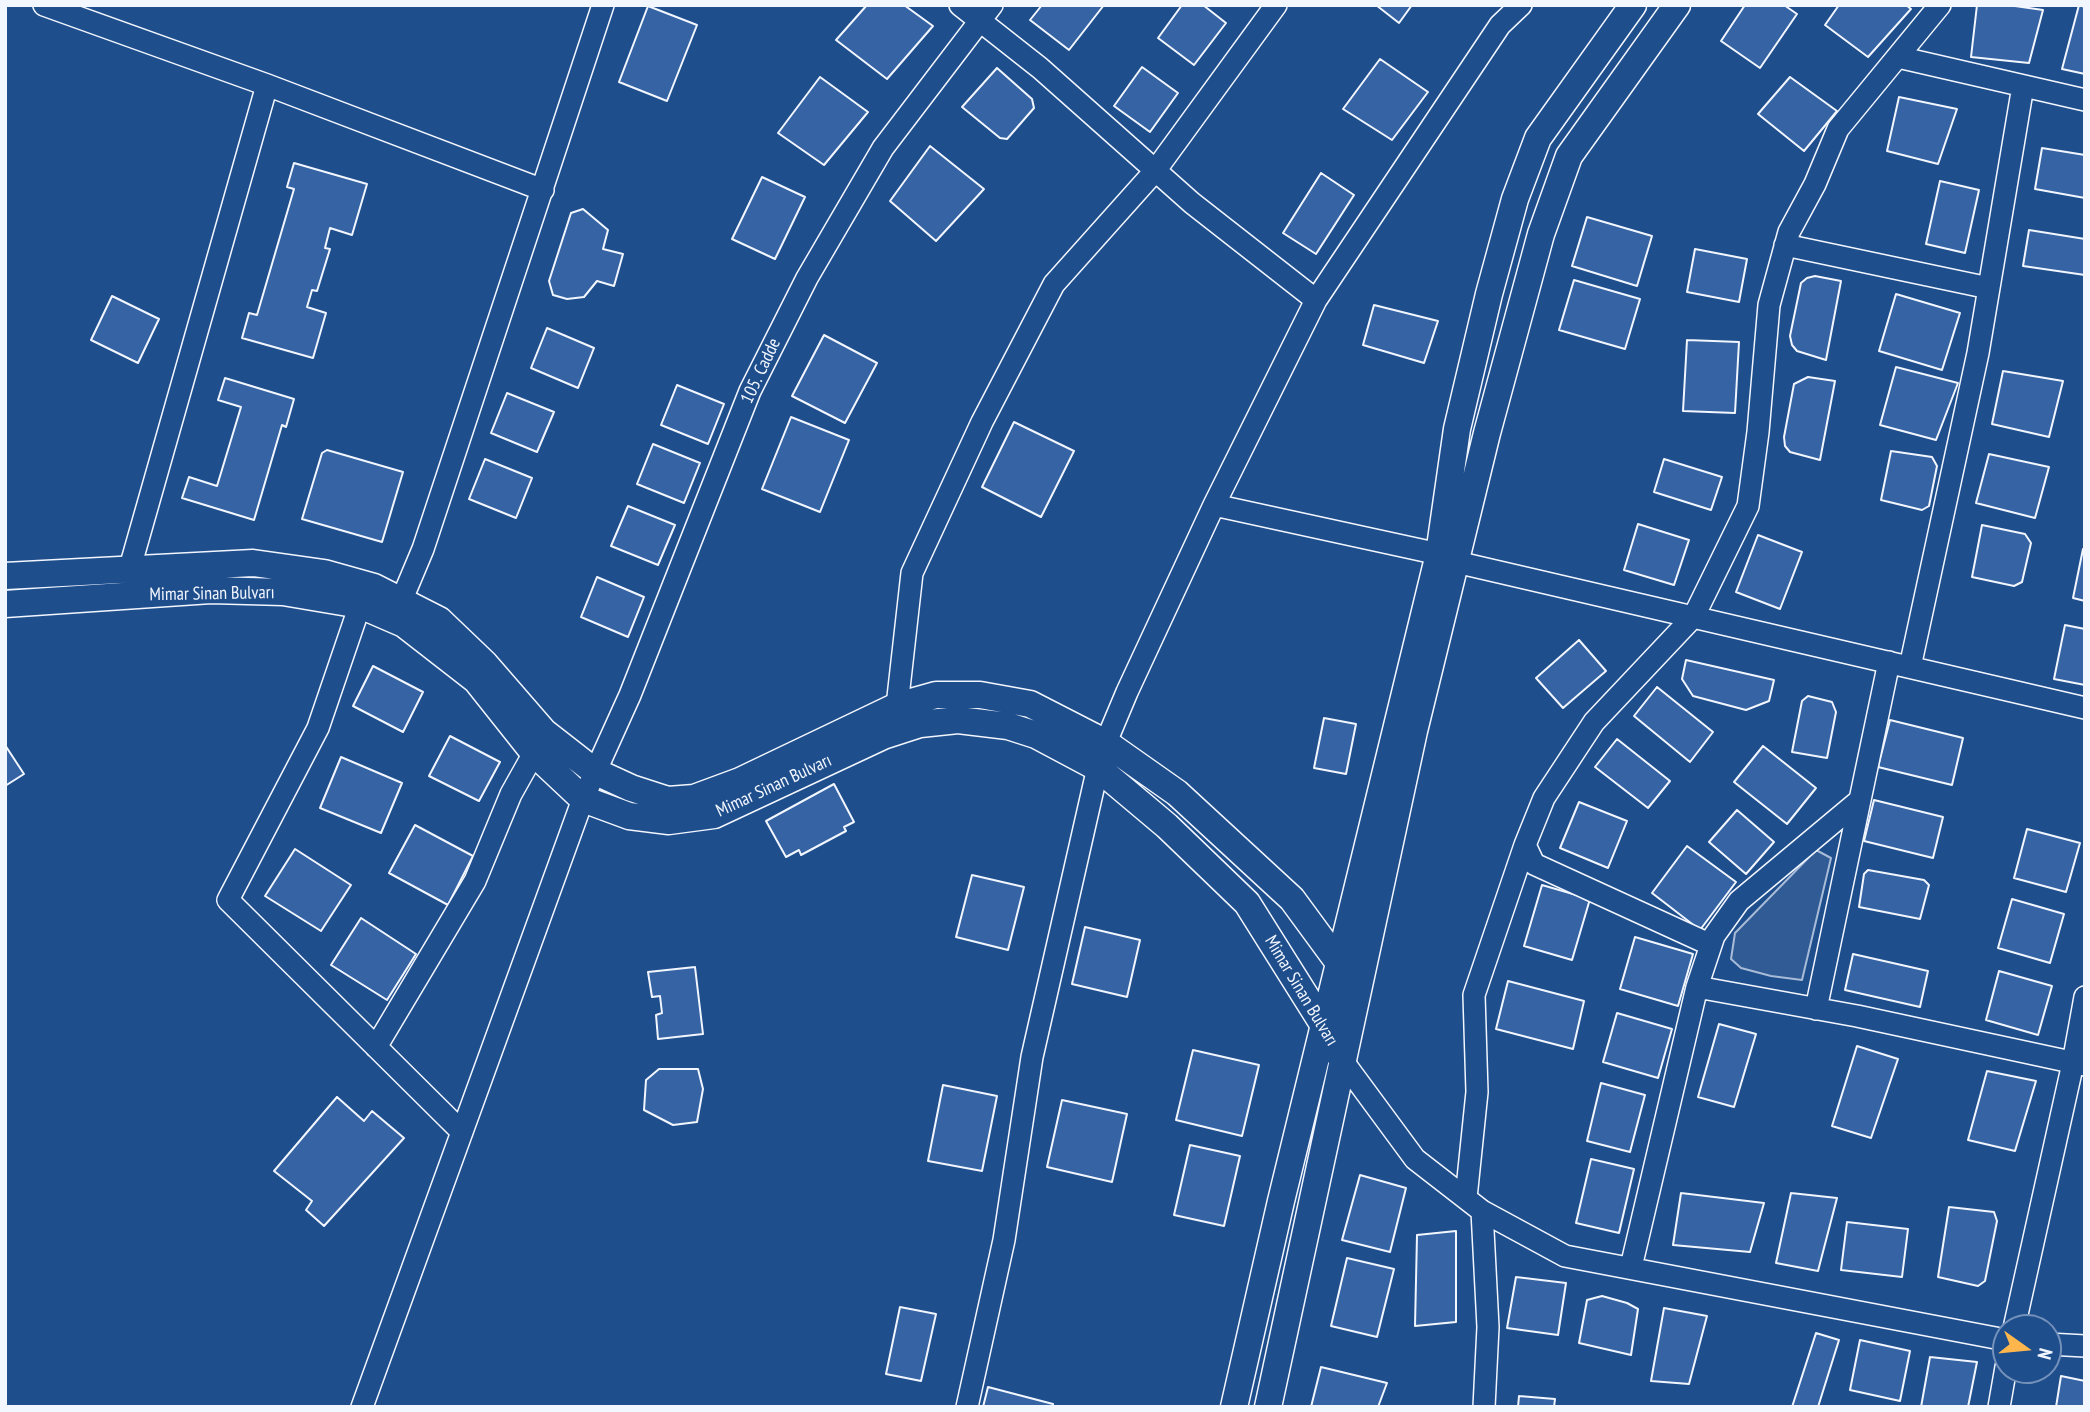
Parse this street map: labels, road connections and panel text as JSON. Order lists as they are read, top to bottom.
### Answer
{
  "streets": {
    "main road": ["Mimar Sinan Bulvarı"],
    "street": ["105. Cadde"]
  },
  "crossings": [
    ["105. Cadde", "Mimar Sinan Bulvarı"]
  ],
  "north": "right"
}
